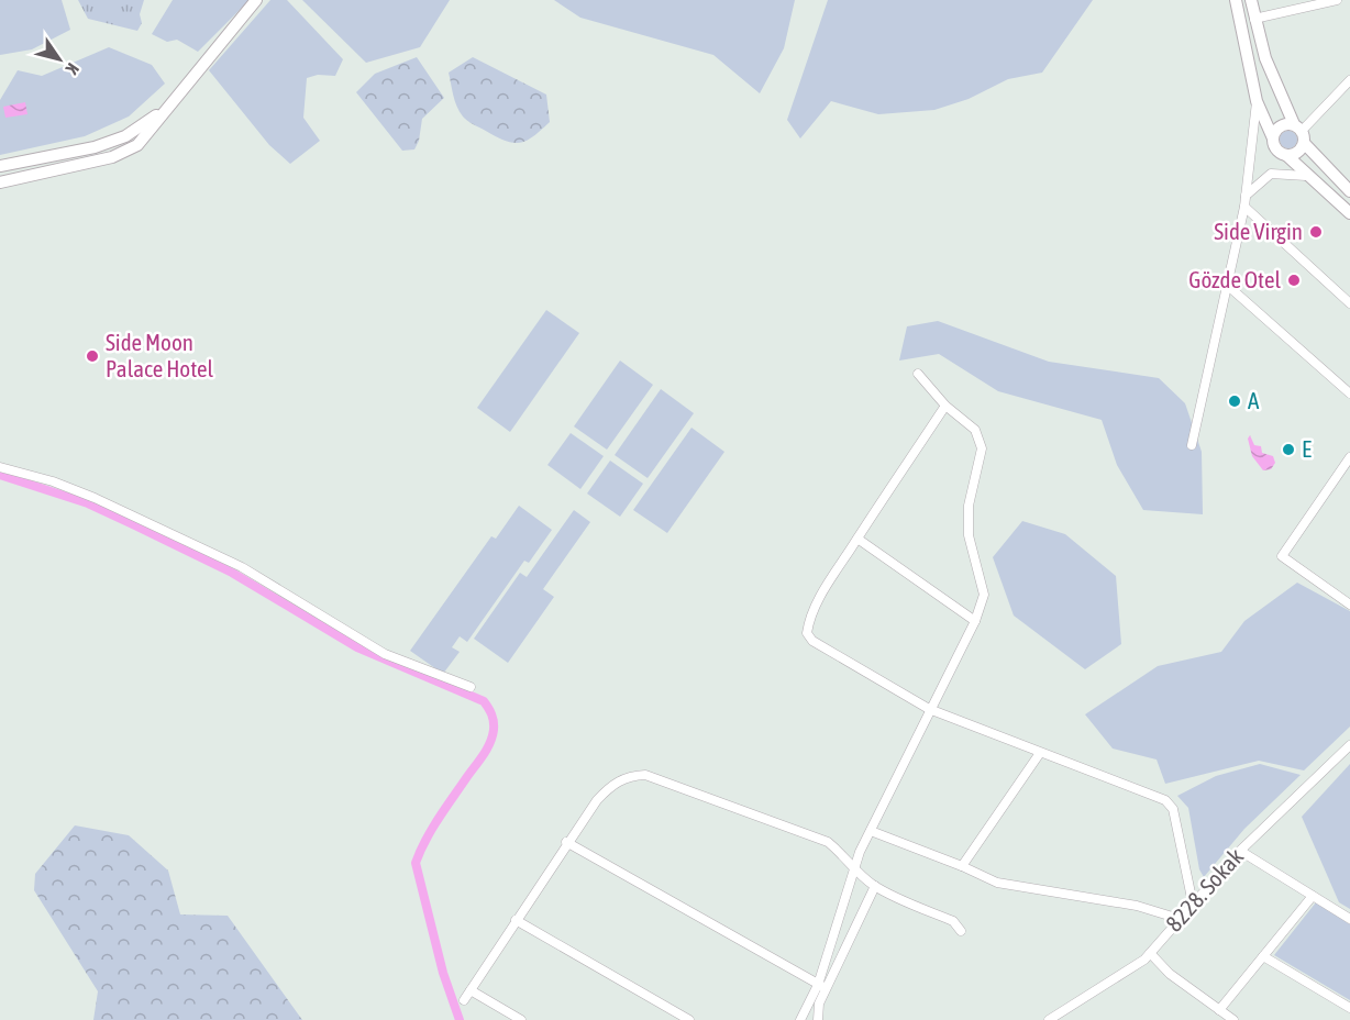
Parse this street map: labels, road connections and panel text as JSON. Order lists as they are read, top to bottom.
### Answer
{
  "streets": {
    "street": ["8228. Sokak"]
  },
  "places": [
    "Side Virgin",
    "Gözde Otel",
    "Side Moon Palace Hotel",
    "A",
    "E"
  ],
  "north": "bottom right"
}
